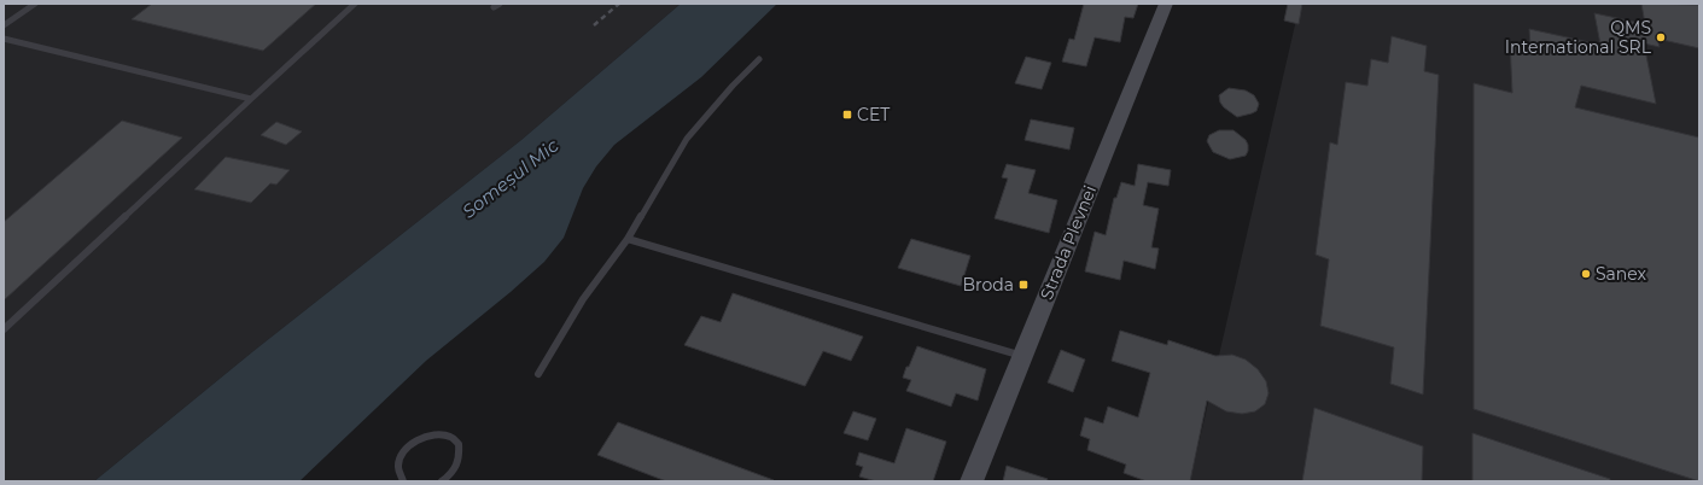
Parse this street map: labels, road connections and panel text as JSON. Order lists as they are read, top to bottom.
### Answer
{
  "streets": {
    "main road": ["Strada Plevnei"]
  },
  "water": ["Someșul Mic"],
  "places": {
    "other": ["QMS International SRL", "Sanex"],
    "transit": ["CET", "Broda"]
  }
}
